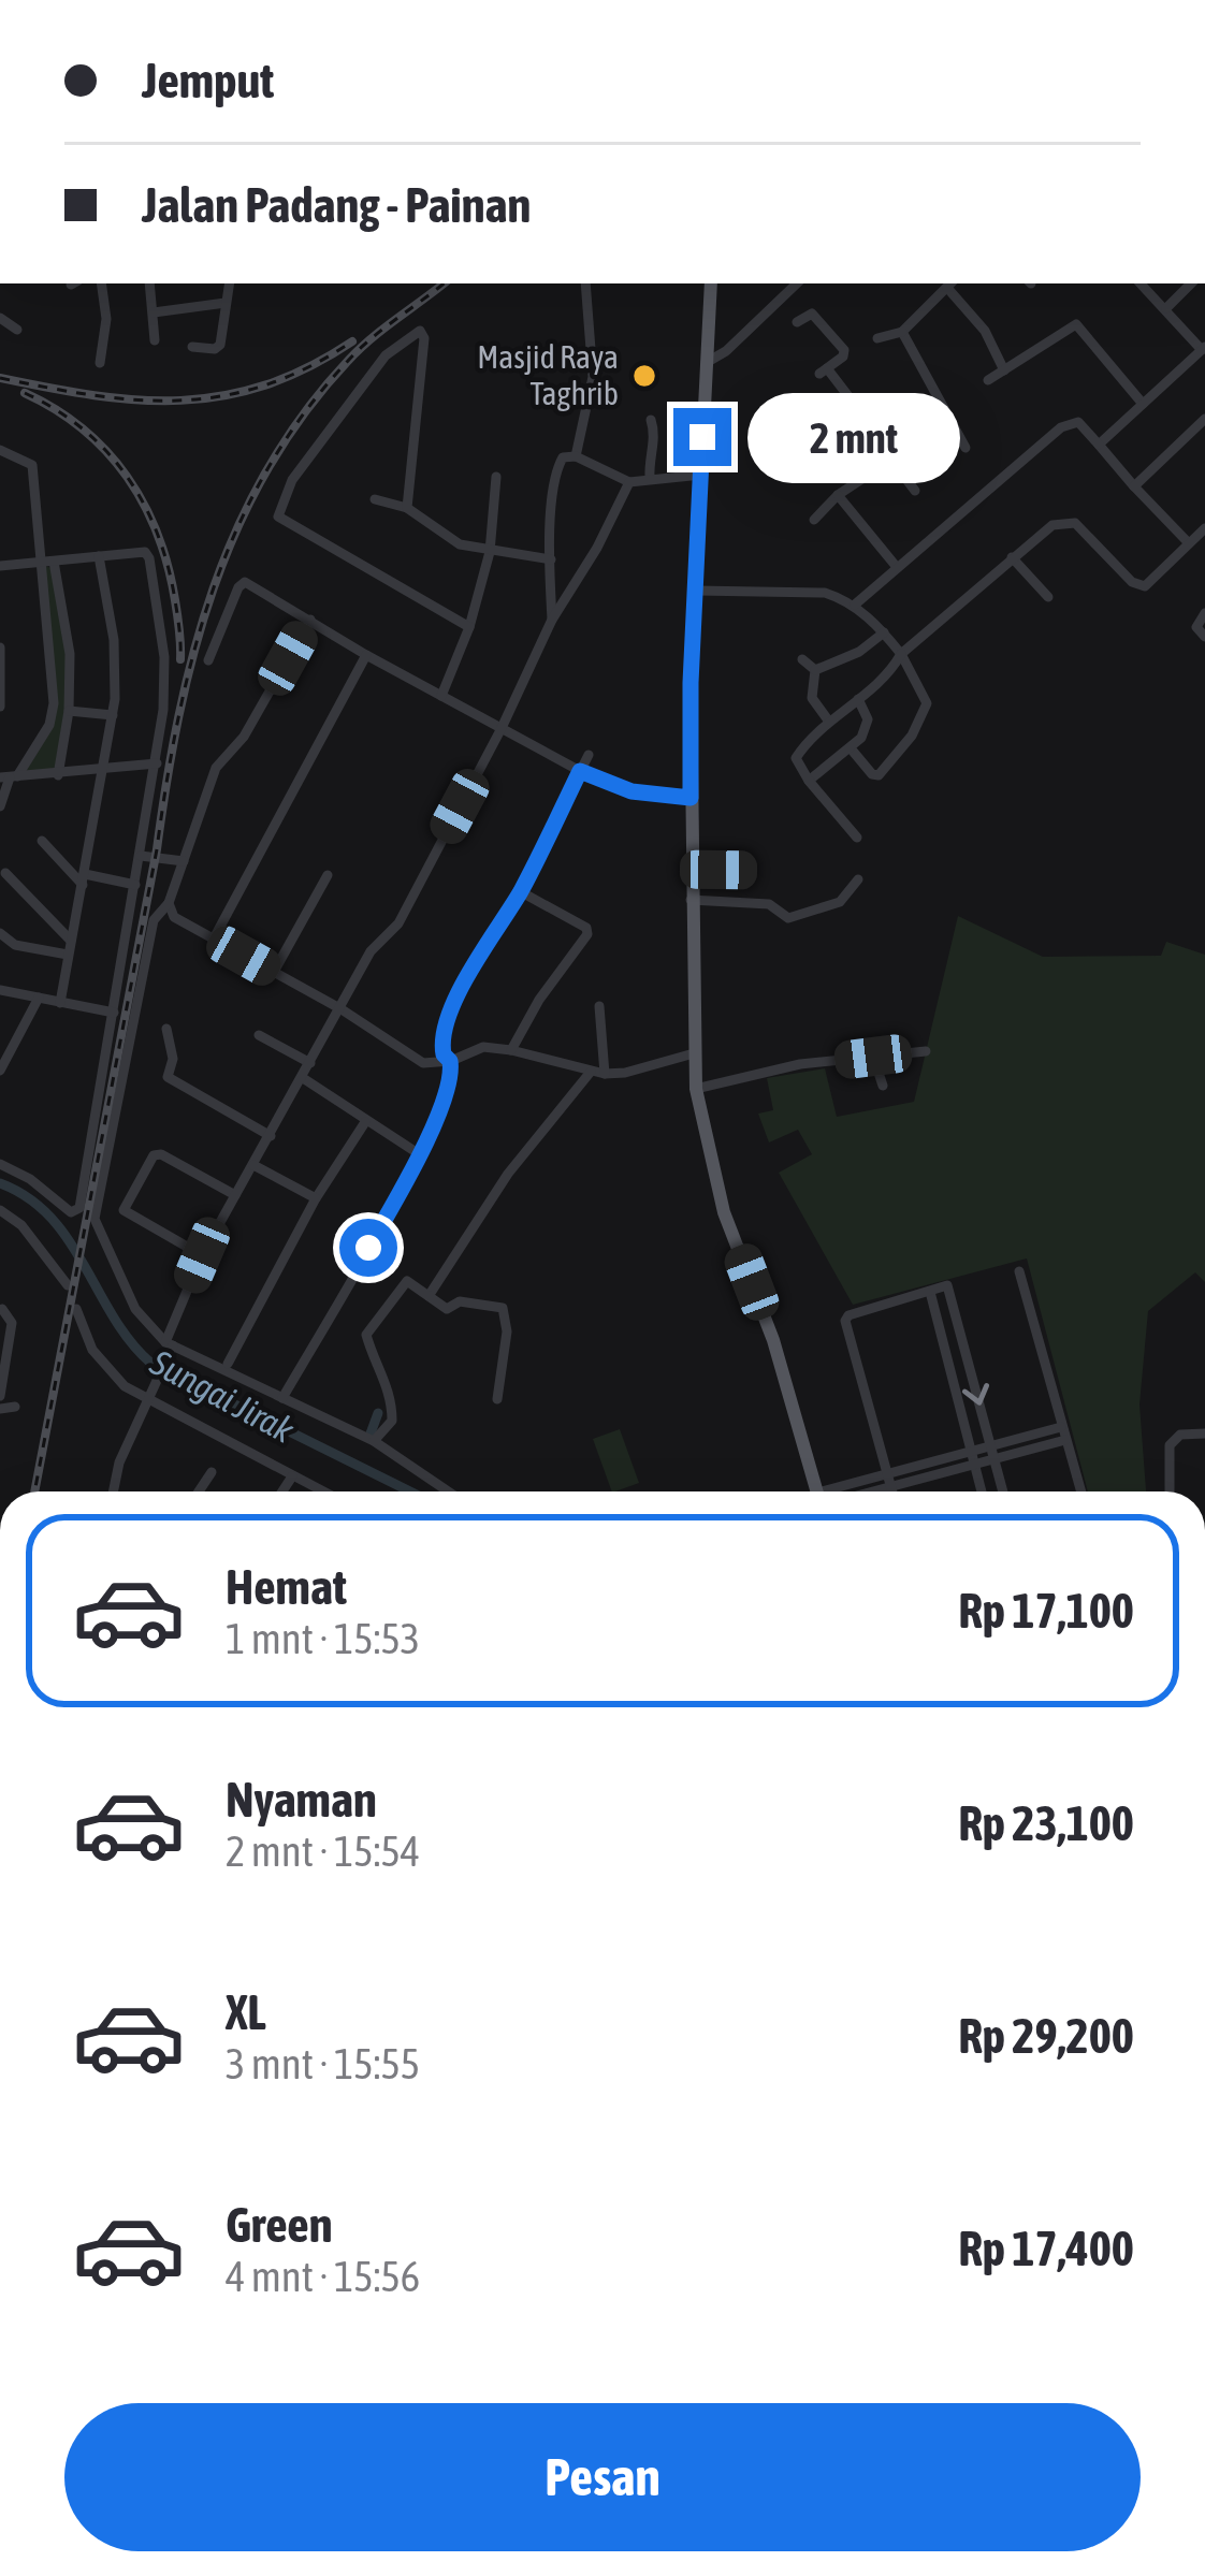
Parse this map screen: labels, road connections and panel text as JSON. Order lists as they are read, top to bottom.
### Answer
{
  "water": ["Sungai Jirak"],
  "places": ["Masjid Raya Taghrib"],
  "page": {
    "banner": ["Jemput", "Jalan Padang - Painan"],
    "bubble": "2 mnt",
    "list": [
      {
        "name": "Hemat",
        "note": "1 mnt · 15:53",
        "value": "Rp 17,100"
      },
      {
        "name": "Nyaman",
        "note": "2 mnt · 15:54",
        "value": "Rp 23,100"
      },
      {
        "name": "XL",
        "note": "3 mnt · 15:55",
        "value": "Rp 29,200"
      },
      {
        "name": "Green",
        "note": "4 mnt · 15:56",
        "value": "Rp 17,400"
      }
    ],
    "buttons": "Pesan"
  }
}
